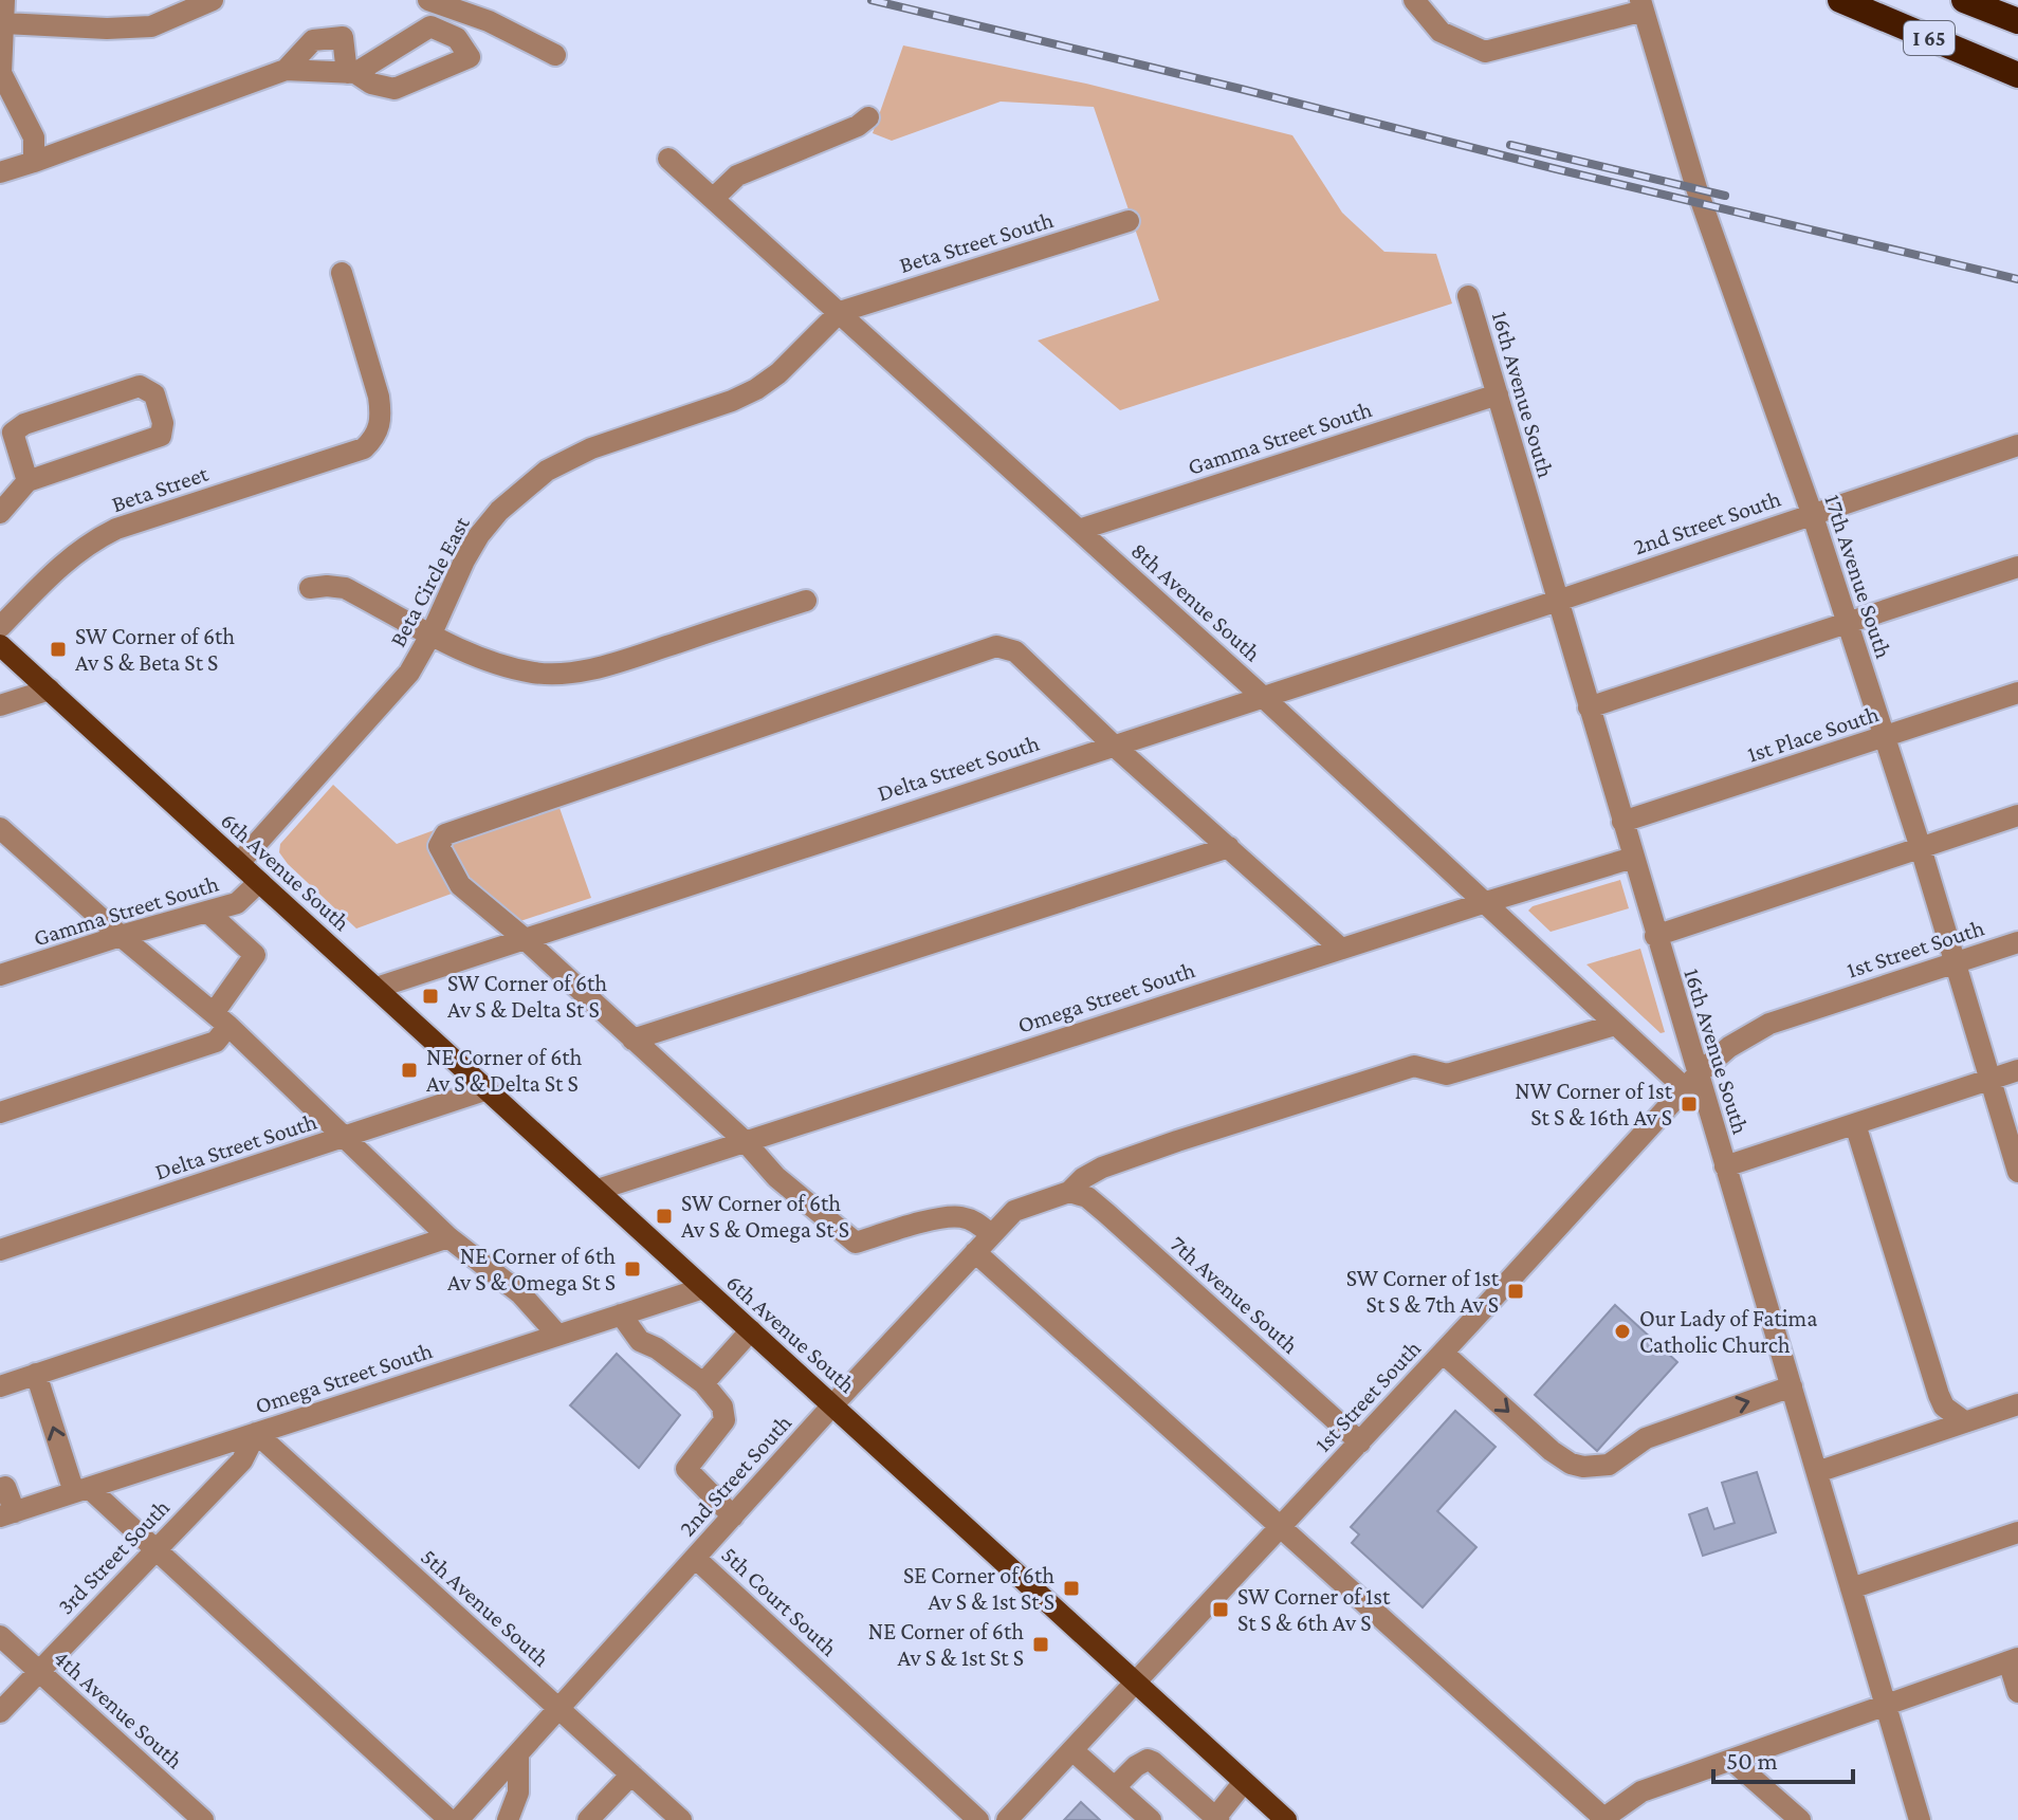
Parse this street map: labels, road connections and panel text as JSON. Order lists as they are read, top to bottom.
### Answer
{
  "streets": {
    "highway": ["I 65"],
    "main road": ["6th Avenue South"],
    "street": [
      "Beta Street South",
      "16th Avenue South",
      "Gamma Street South",
      "Beta Street",
      "2nd Street South",
      "17th Avenue South",
      "Beta Circle East",
      "8th Avenue South",
      "1st Place South",
      "Delta Street South",
      "1st Street South",
      "Omega Street South",
      "7th Avenue South",
      "3rd Street South",
      "5th Court South",
      "5th Avenue South",
      "4th Avenue South"
    ]
  },
  "crossings": [
    ["Beta Street South", "Beta Circle East"],
    ["Beta Street South", "8th Avenue South"],
    ["16th Avenue South", "Gamma Street South"],
    ["16th Avenue South", "2nd Street South"],
    ["16th Avenue South", "8th Avenue South"],
    ["16th Avenue South", "1st Place South"],
    ["16th Avenue South", "Delta Street South"],
    ["16th Avenue South", "1st Street South"],
    ["16th Avenue South", "Omega Street South"],
    ["Gamma Street South", "8th Avenue South"],
    ["Gamma Street South", "6th Avenue South"],
    ["2nd Street South", "17th Avenue South"],
    ["2nd Street South", "8th Avenue South"],
    ["2nd Street South", "Delta Street South"],
    ["2nd Street South", "6th Avenue South"],
    ["2nd Street South", "7th Avenue South"],
    ["2nd Street South", "5th Court South"],
    ["2nd Street South", "5th Avenue South"],
    ["17th Avenue South", "1st Place South"],
    ["17th Avenue South", "1st Street South"],
    ["Beta Circle East", "8th Avenue South"],
    ["Beta Circle East", "6th Avenue South"],
    ["8th Avenue South", "Delta Street South"],
    ["8th Avenue South", "1st Street South"],
    ["8th Avenue South", "Omega Street South"],
    ["Delta Street South", "6th Avenue South"],
    ["6th Avenue South", "1st Street South"],
    ["6th Avenue South", "Omega Street South"],
    ["1st Street South", "7th Avenue South"],
    ["Omega Street South", "3rd Street South"],
    ["Omega Street South", "5th Avenue South"],
    ["3rd Street South", "5th Avenue South"],
    ["3rd Street South", "4th Avenue South"]
  ],
  "places": {
    "transit": [
      "SW Corner of 6th Av S & Beta St S",
      "SW Corner of 6th Av S & Delta St S",
      "NE Corner of 6th Av S & Delta St S",
      "NW Corner of 1st St S & 16th Av S",
      "SW Corner of 6th Av S & Omega St S",
      "NE Corner of 6th Av S & Omega St S",
      "SW Corner of 1st St S & 7th Av S",
      "SE Corner of 6th Av S & 1st St S",
      "SW Corner of 1st St S & 6th Av S",
      "NE Corner of 6th Av S & 1st St S"
    ],
    "other": ["Our Lady of Fatima Catholic Church"]
  },
  "scale_bar": "50 m"
}
